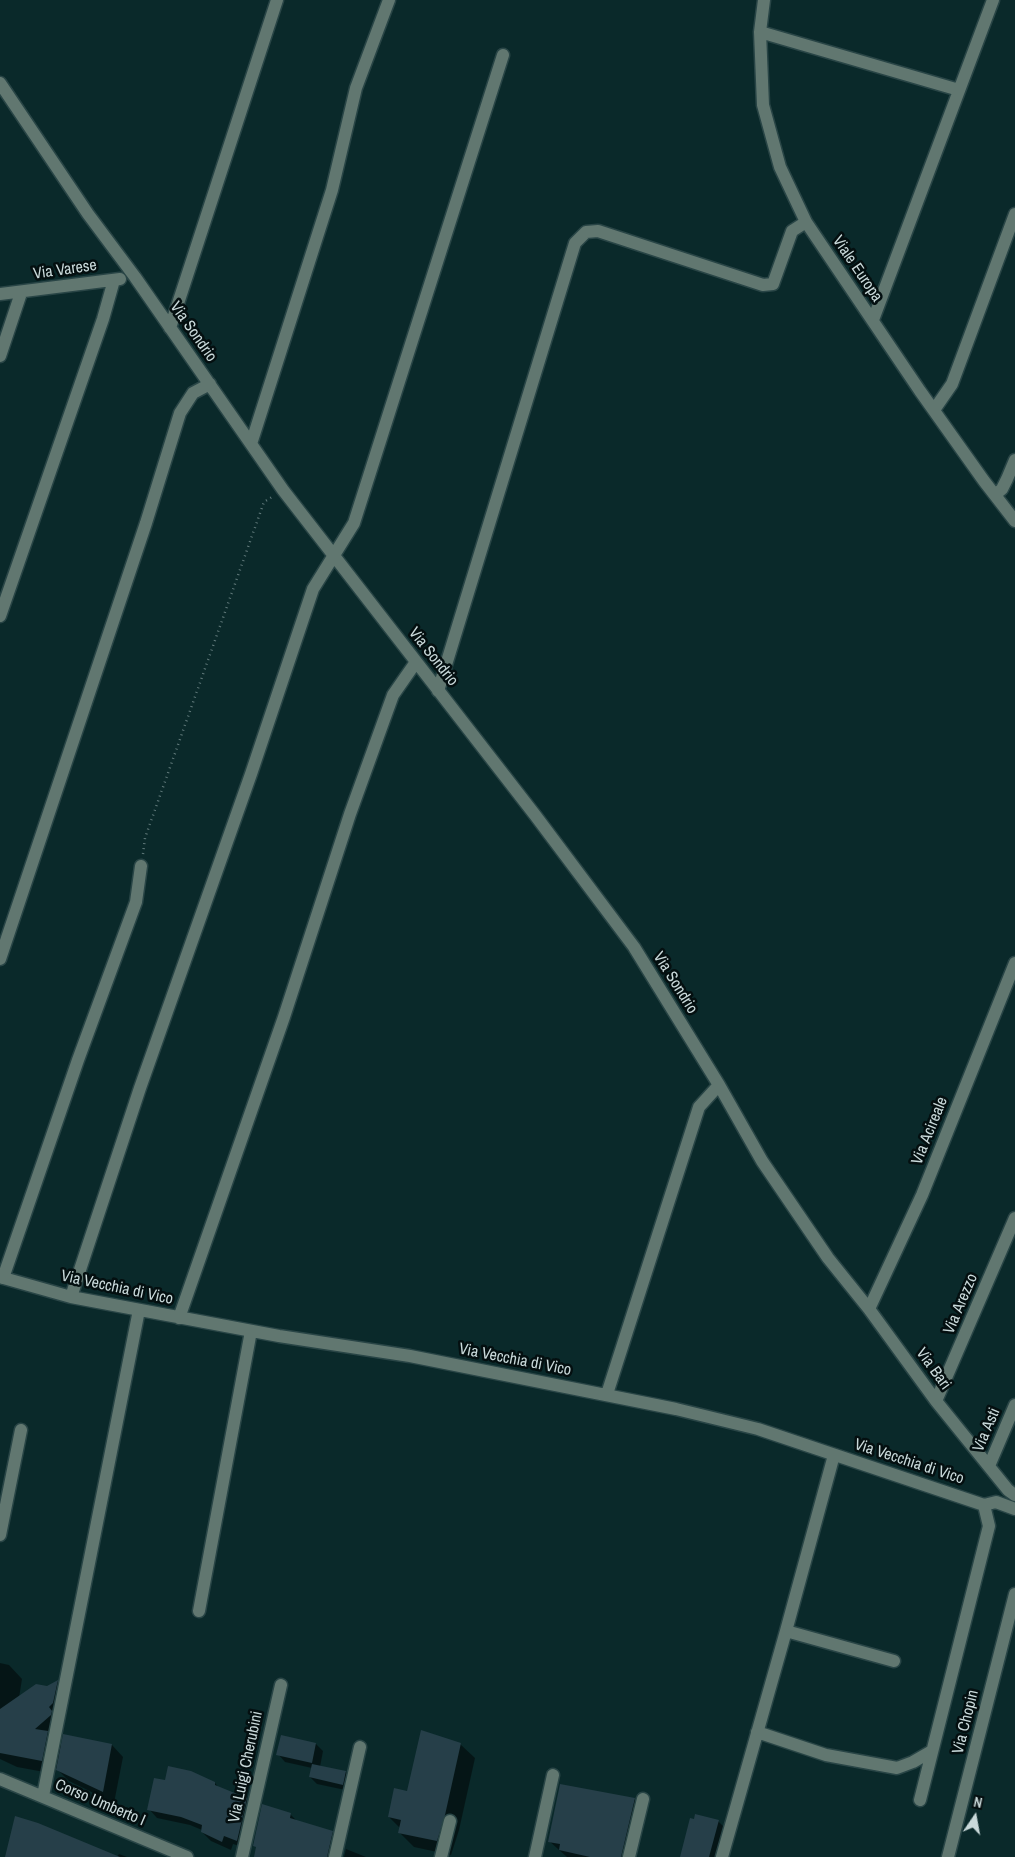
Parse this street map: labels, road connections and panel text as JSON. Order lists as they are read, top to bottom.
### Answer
{
  "streets": {
    "street": [
      "Viale Europa",
      "Via Varese",
      "Via Sondrio",
      "Via Acireale",
      "Via Vecchia di Vico",
      "Via Arezzo",
      "Via Bari",
      "Via Asti",
      "Via Chopin",
      "Via Luigi Cherubini",
      "Corso Umberto I"
    ]
  },
  "crossings": [
    ["Via Varese", "Via Sondrio"],
    ["Via Sondrio", "Via Bari"],
    ["Via Acireale", "Via Bari"],
    ["Via Arezzo", "Via Bari"],
    ["Via Bari", "Via Asti"]
  ],
  "north": "top"
}
